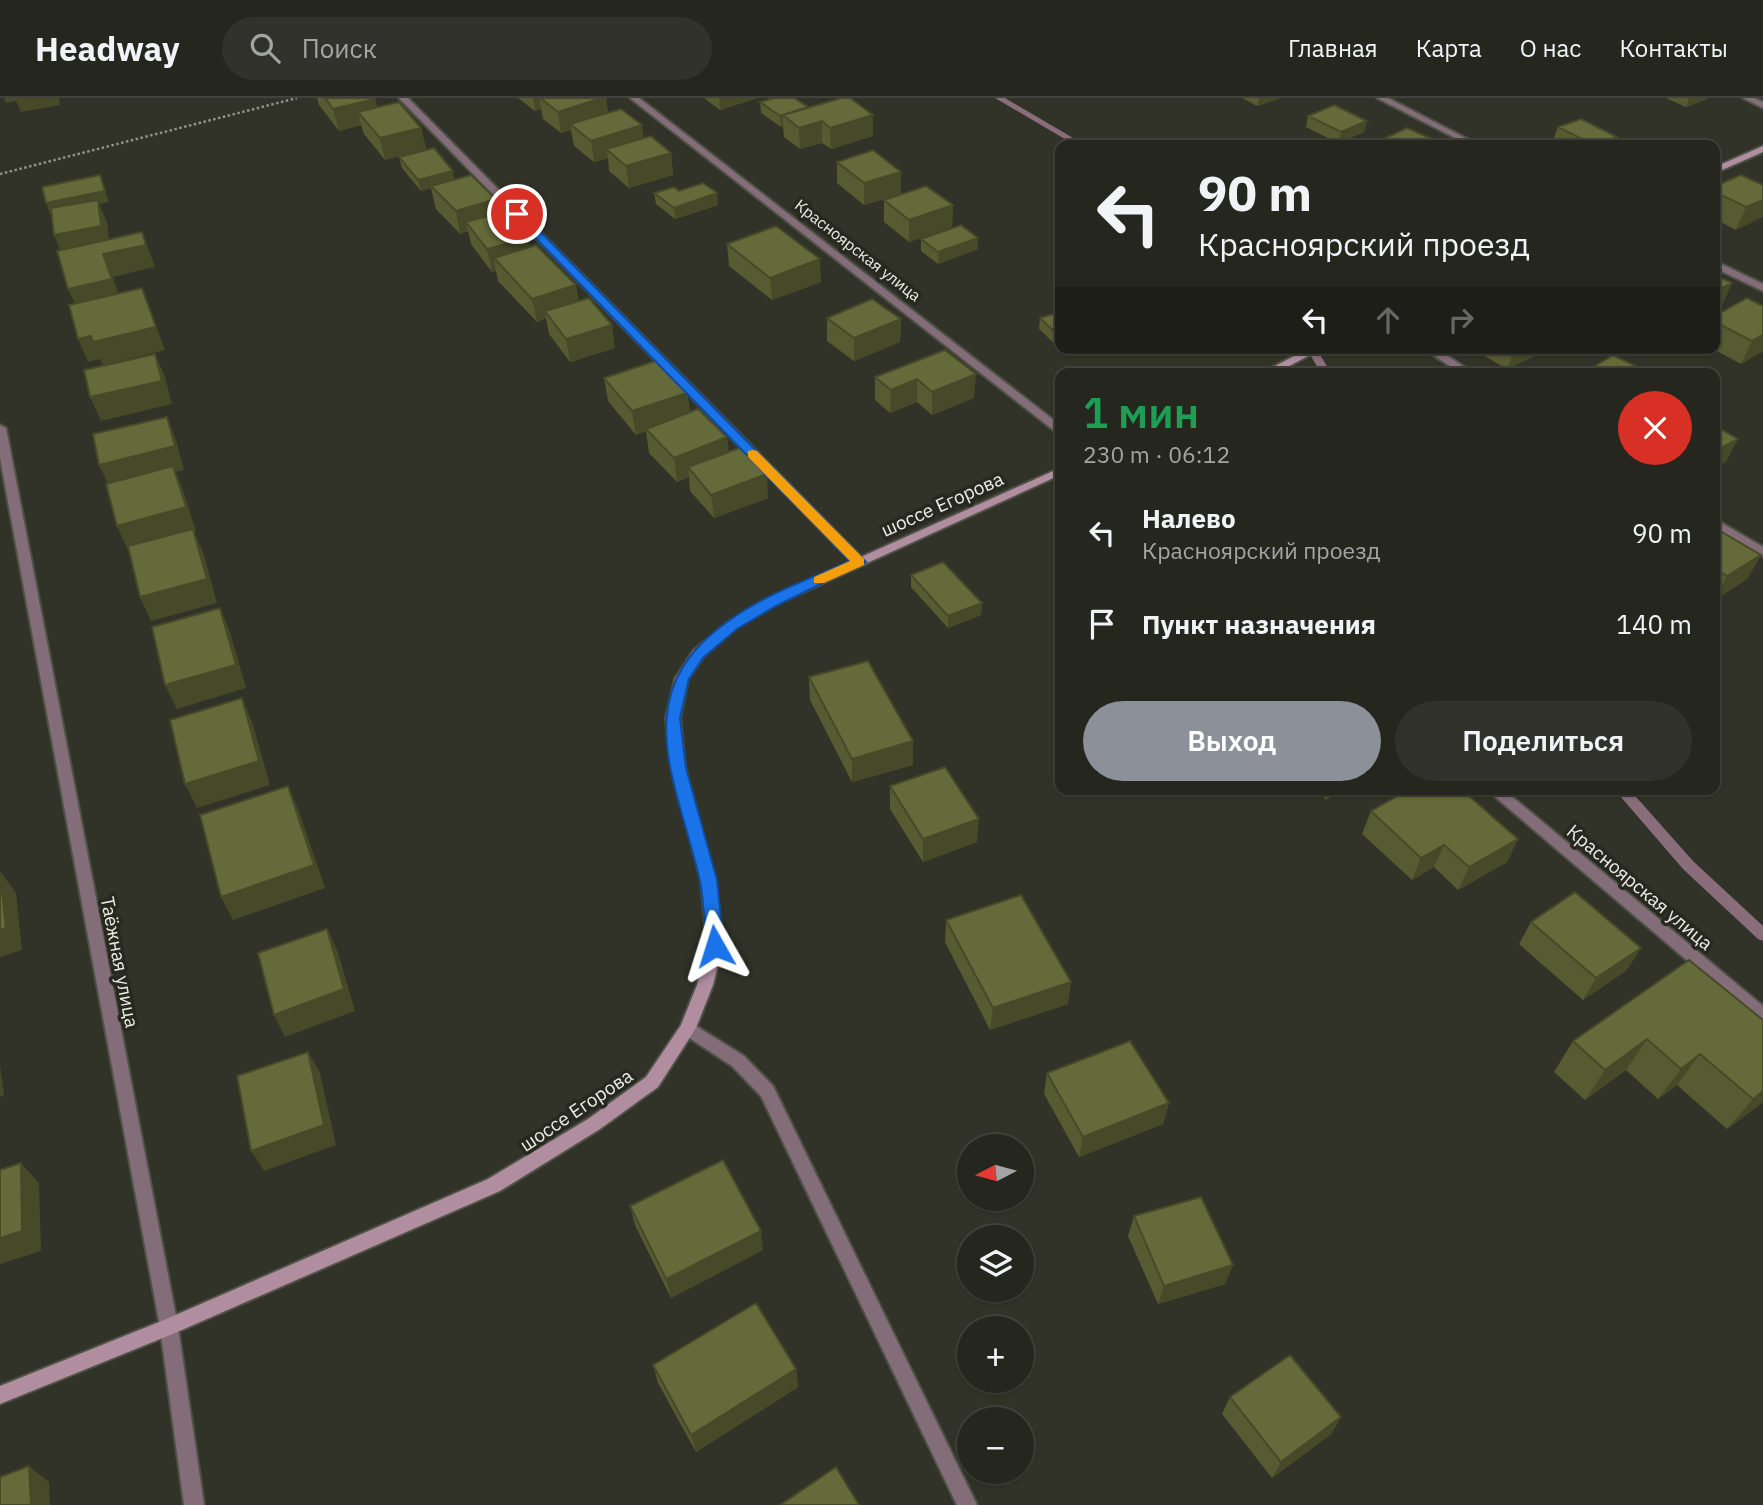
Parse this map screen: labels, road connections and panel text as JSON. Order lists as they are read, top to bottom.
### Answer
{
  "streets": {
    "main road": ["шоссе Егорова"],
    "street": ["Красноярская улица", "Таёжная улица"]
  },
  "crossings": [
    ["шоссе Егорова", "Таёжная улица"]
  ],
  "north": "left",
  "page": {
    "header": "Headway",
    "search": "Поиск",
    "nav": [
      "Главная",
      "Карта",
      "О нас",
      "Контакты"
    ],
    "turn": ["90 m", "Красноярский проезд"],
    "heading": ["1 мин", "230 m · 06:12"],
    "list": [
      {
        "name": "Налево",
        "note": "Красноярский проезд",
        "value": "90 m"
      },
      {
        "name": "Пункт назначения",
        "value": "140 m"
      }
    ],
    "buttons": ["Выход", "Поделиться"],
    "map_buttons": ["+", "−"]
  }
}
